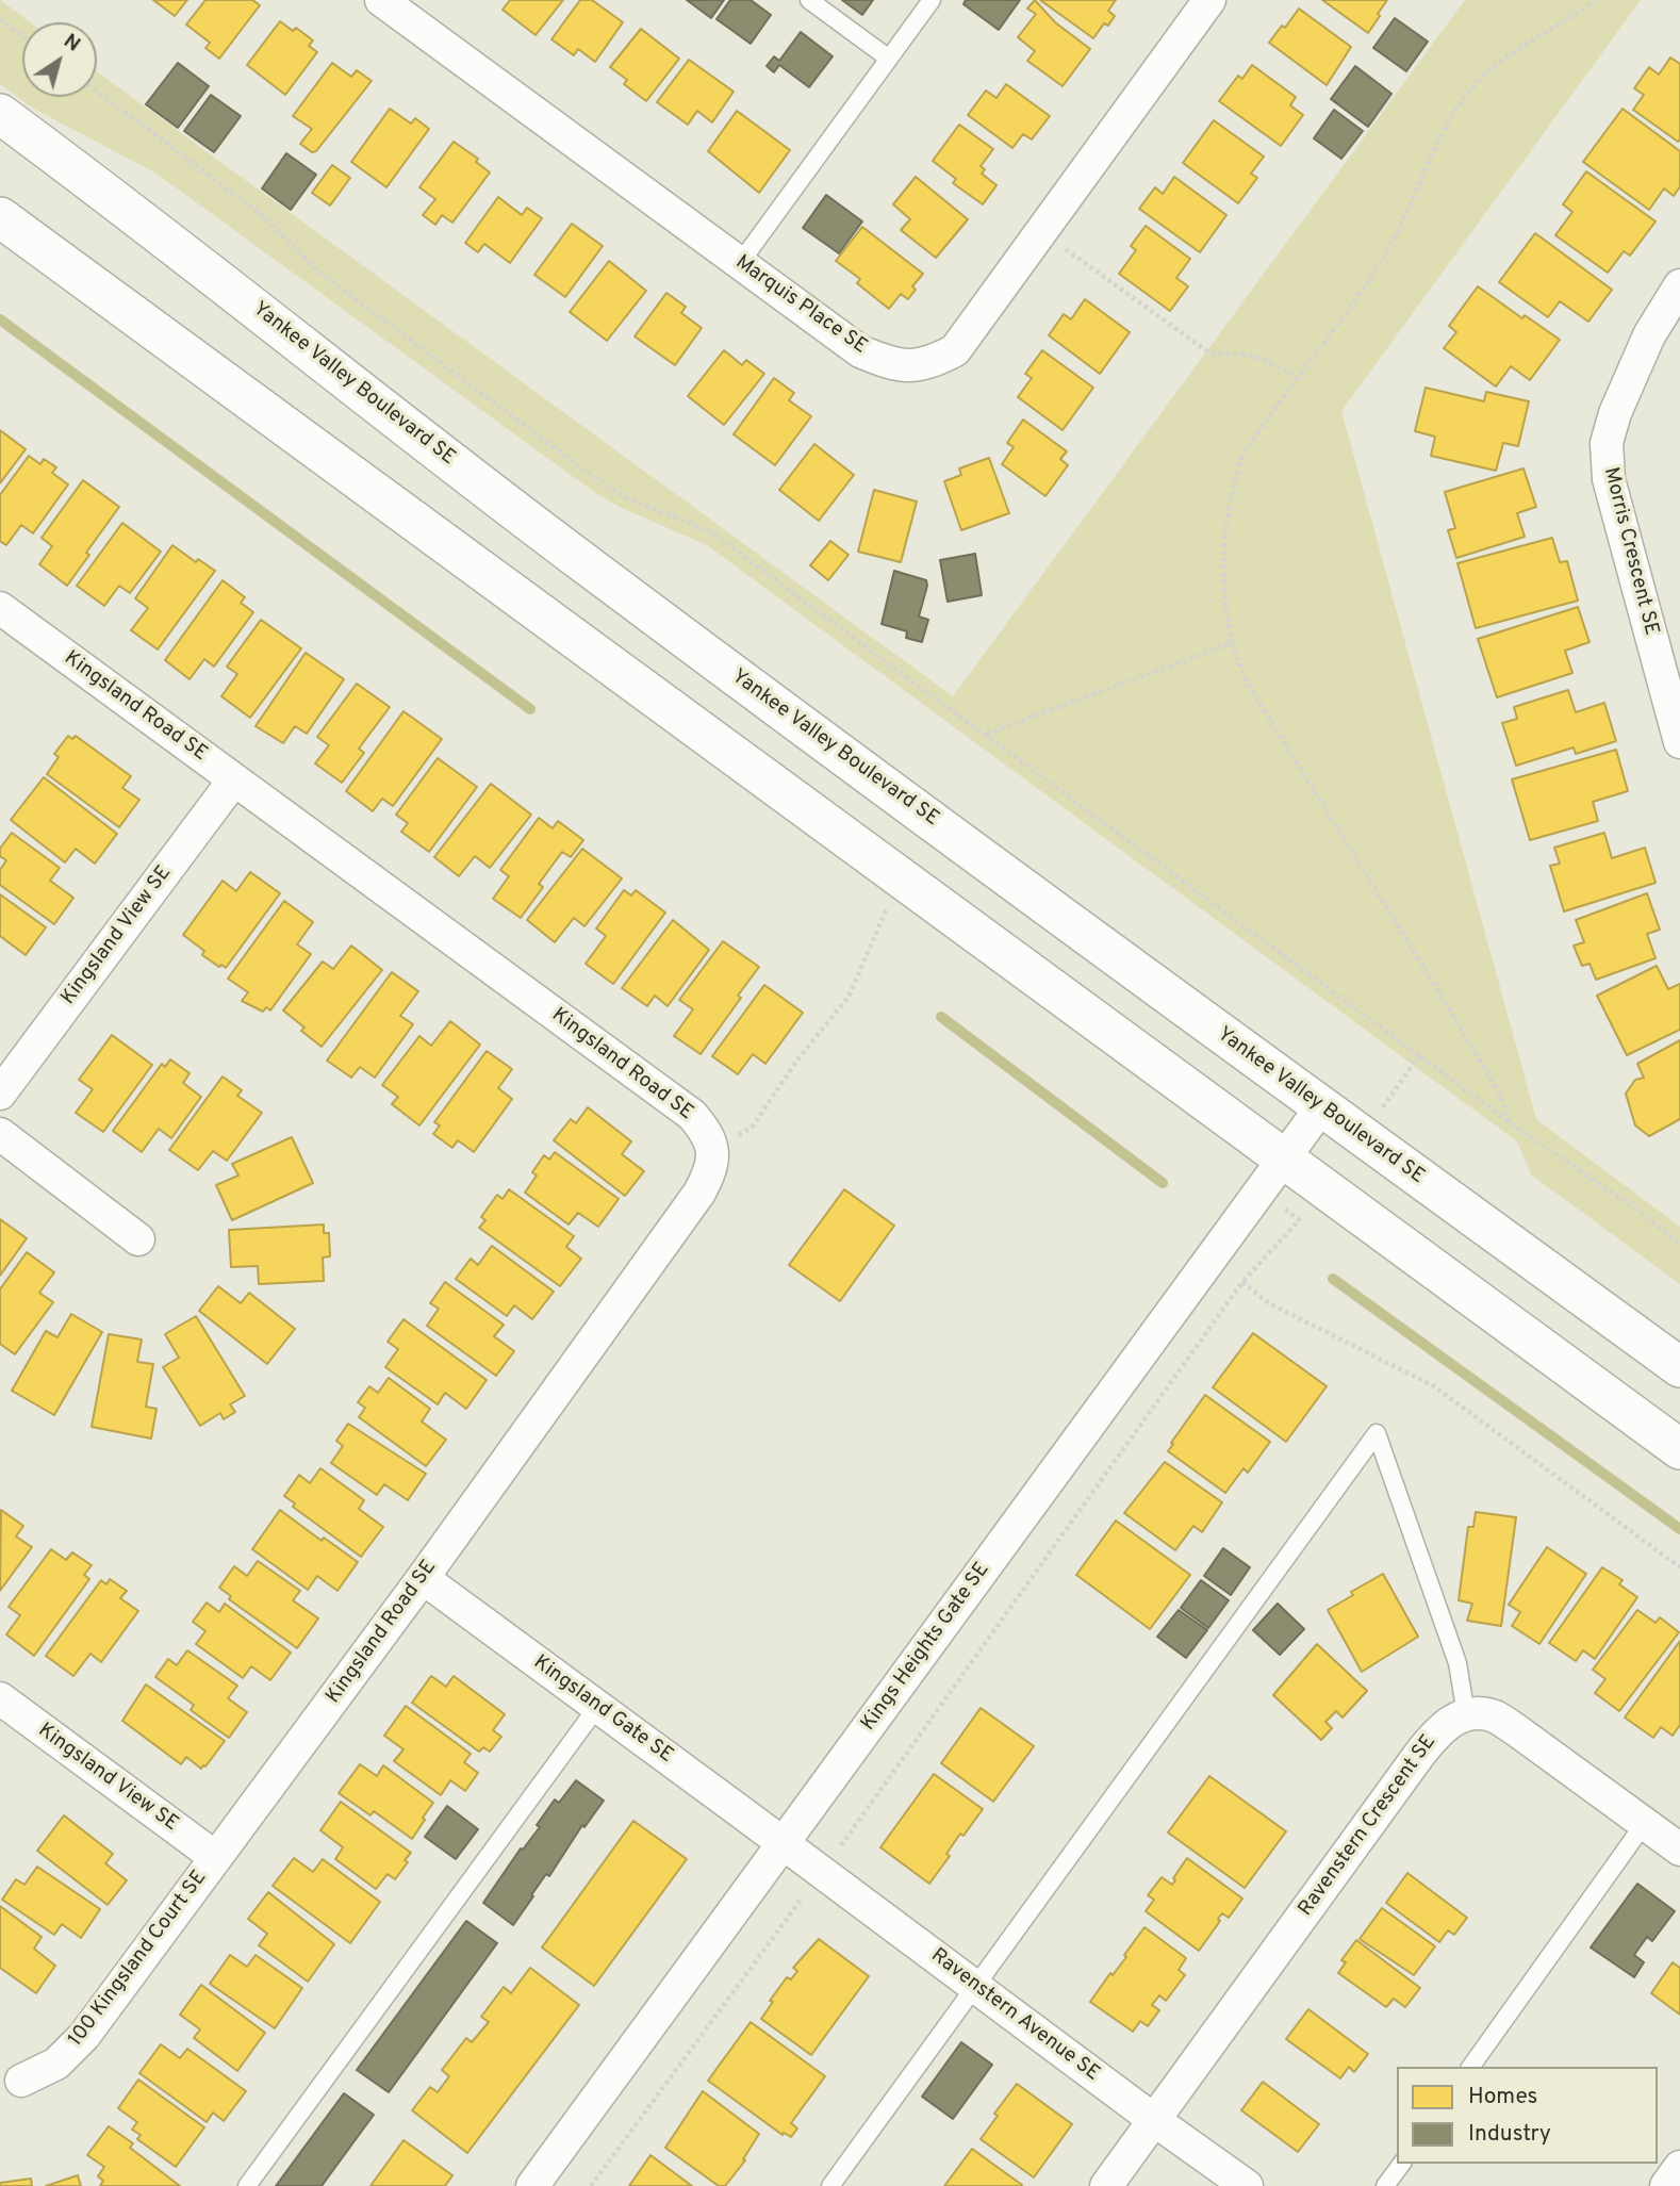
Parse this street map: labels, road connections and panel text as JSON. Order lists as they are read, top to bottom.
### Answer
{
  "streets": {
    "street": [
      "Marquis Place SE",
      "Yankee Valley Boulevard SE",
      "Morris Crescent SE",
      "Kingsland Road SE",
      "Kingsland View SE",
      "Kings Heights Gate SE",
      "Kingsland Gate SE",
      "Ravenstern Crescent SE",
      "100 Kingsland Court SE",
      "Ravenstern Avenue SE"
    ]
  },
  "crossings": [
    ["Yankee Valley Boulevard SE", "Kings Heights Gate SE"],
    ["Kingsland Road SE", "Kingsland View SE"],
    ["Kingsland Road SE", "Kingsland Gate SE"],
    ["Kingsland Road SE", "100 Kingsland Court SE"],
    ["Kingsland View SE", "100 Kingsland Court SE"],
    ["Kings Heights Gate SE", "Kingsland Gate SE"],
    ["Kings Heights Gate SE", "Ravenstern Avenue SE"],
    ["Kingsland Gate SE", "Ravenstern Avenue SE"],
    ["Ravenstern Crescent SE", "Ravenstern Avenue SE"]
  ],
  "legend": ["Homes", "Industry"],
  "north": "top right"
}
